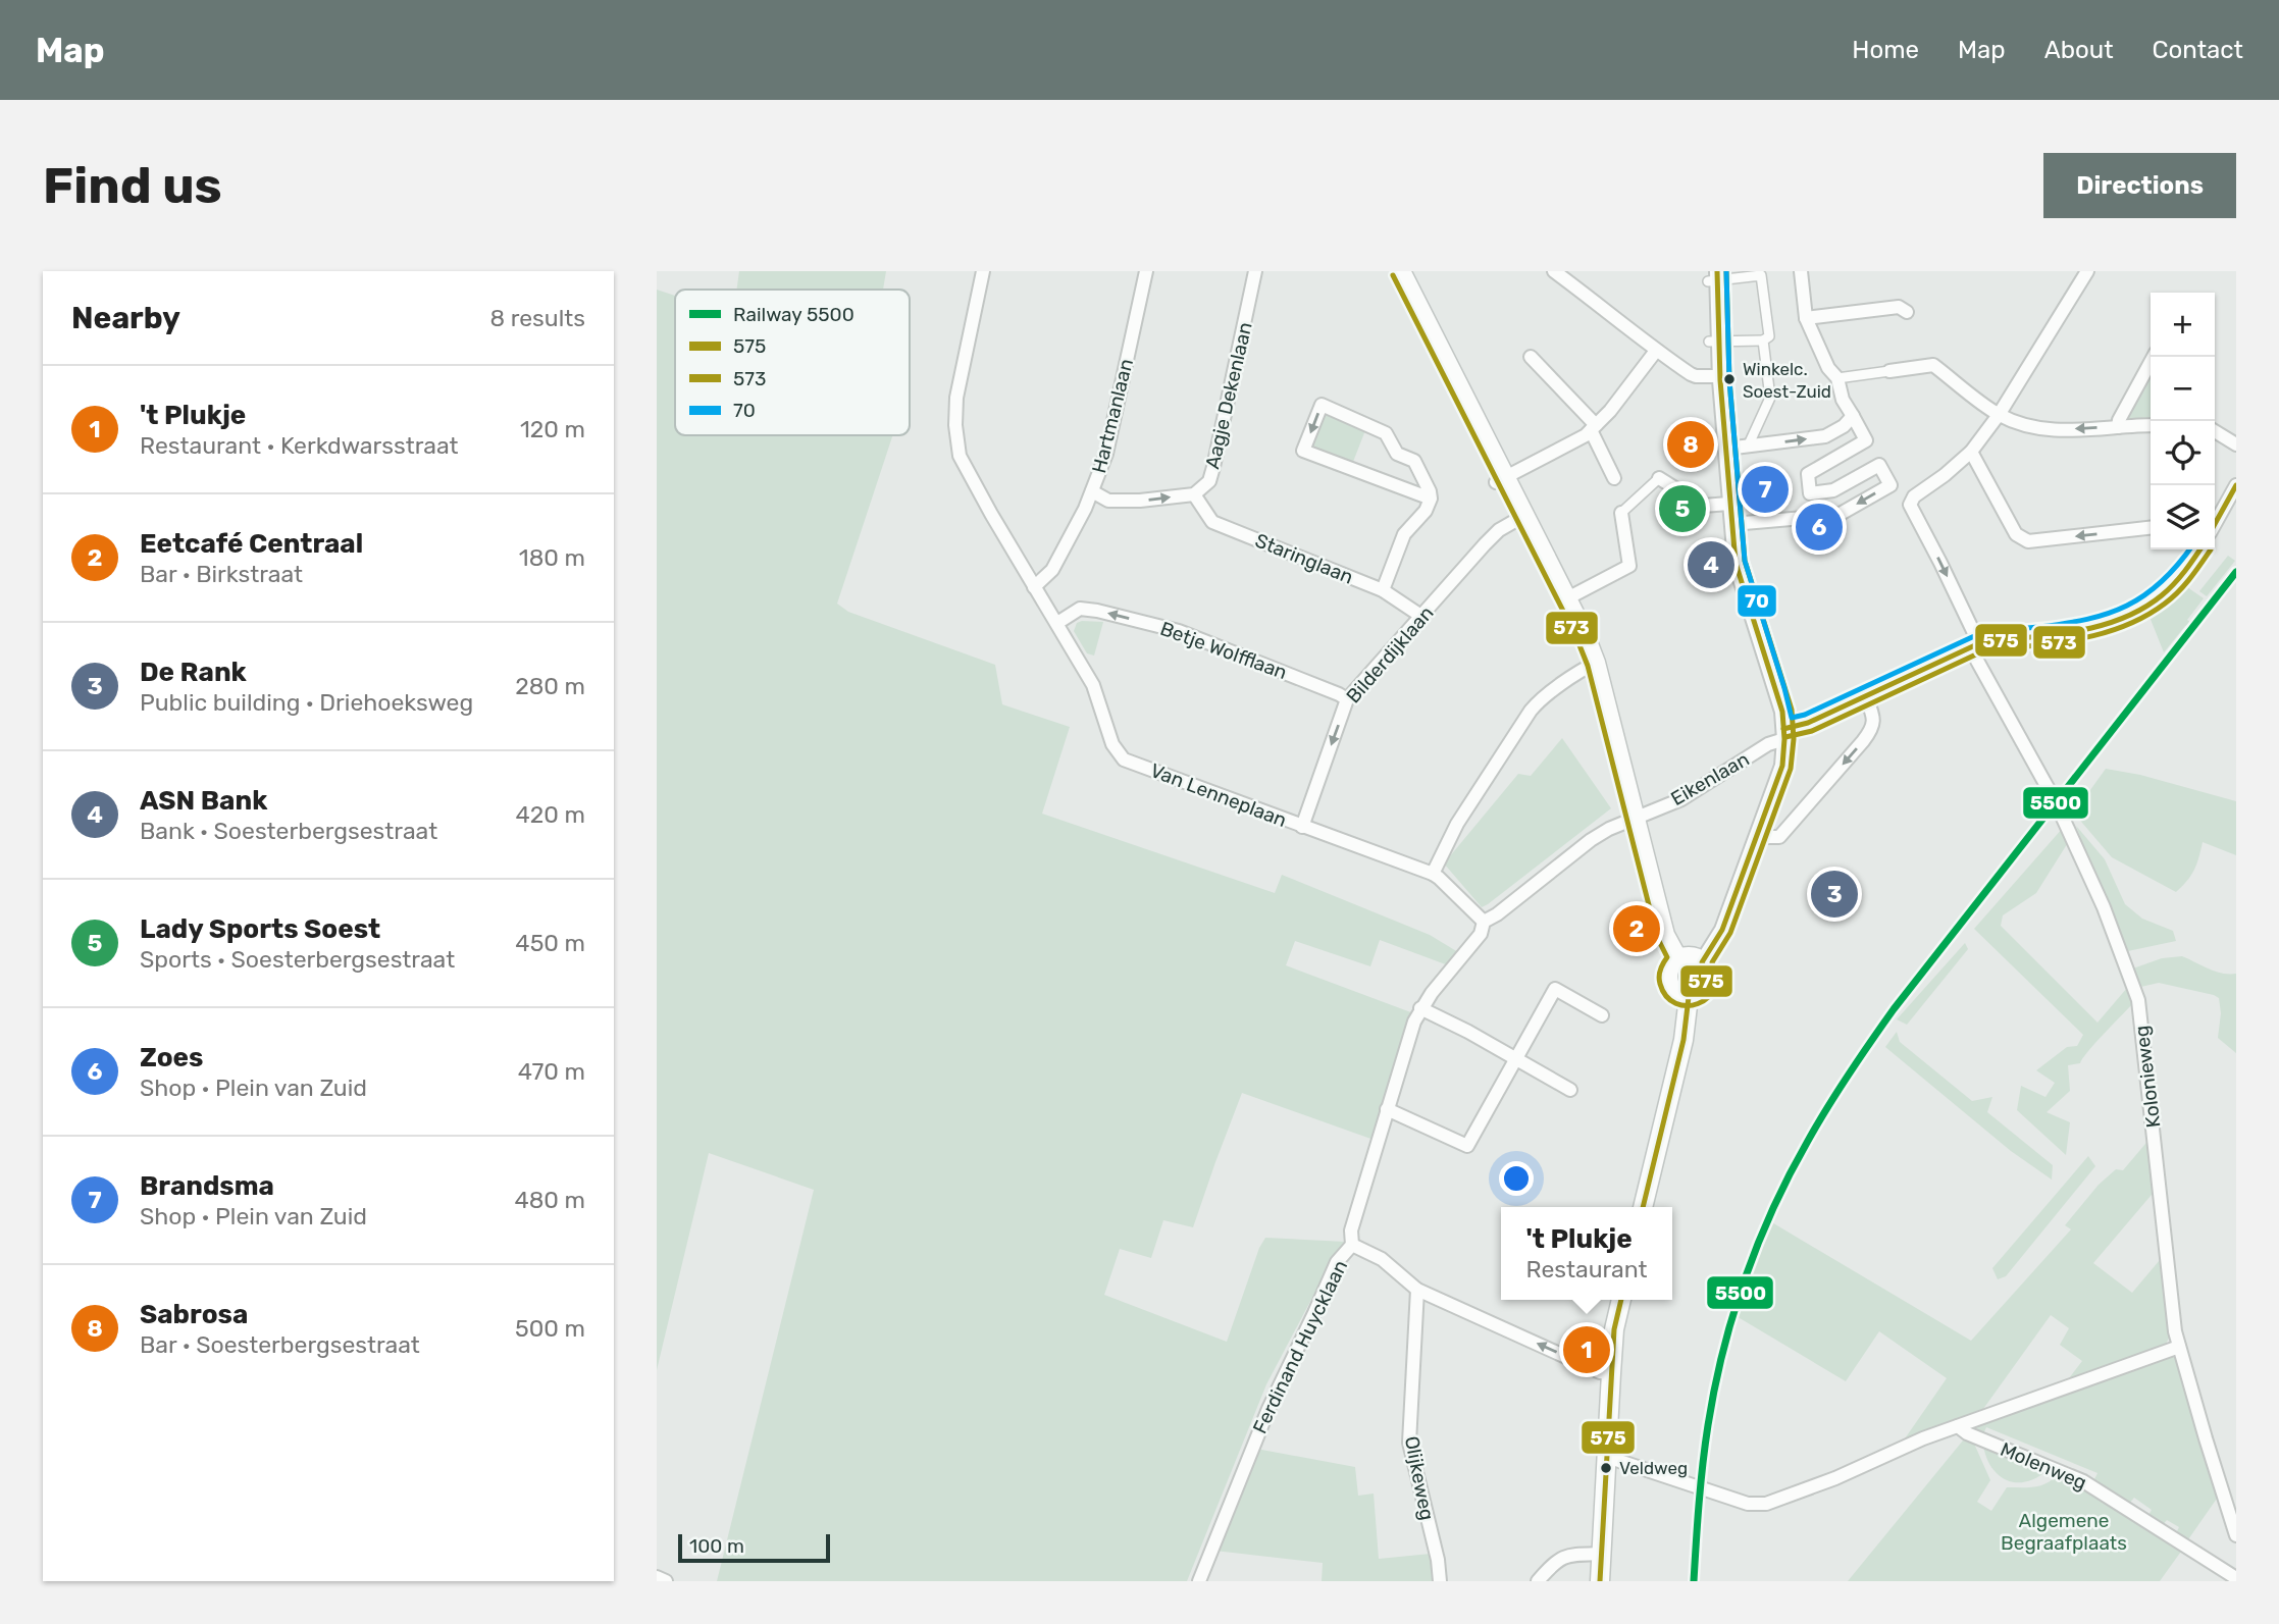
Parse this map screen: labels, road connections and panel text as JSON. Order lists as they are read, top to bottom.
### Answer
{
  "streets": {
    "street": [
      "Aagje Dekenlaan",
      "Hartmanlaan",
      "Staringlaan",
      "Betje Wolfflaan",
      "Bilderdijklaan",
      "Eikenlaan",
      "Van Lenneplaan",
      "Kolonieweg",
      "Ferdinand Huycklaan",
      "Molenweg",
      "Olijkeweg"
    ]
  },
  "crossings": [
    ["Aagje Dekenlaan", "Hartmanlaan"],
    ["Aagje Dekenlaan", "Staringlaan"],
    ["Hartmanlaan", "Van Lenneplaan"],
    ["Staringlaan", "Bilderdijklaan"],
    ["Betje Wolfflaan", "Bilderdijklaan"],
    ["Betje Wolfflaan", "Van Lenneplaan"],
    ["Bilderdijklaan", "Van Lenneplaan"],
    ["Eikenlaan", "Kolonieweg"],
    ["Eikenlaan", "Ferdinand Huycklaan"],
    ["Van Lenneplaan", "Ferdinand Huycklaan"]
  ],
  "one_way": ["Betje Wolfflaan"],
  "parks": ["Algemene Begraafplaats"],
  "places": ["Winkelc. Soest-Zuid", "Veldweg"],
  "lines": [
    "transit line 575",
    "transit line 573",
    "transit line 70",
    "rail line 5500"
  ],
  "legend": [
    "Railway 5500",
    "575",
    "573",
    "70"
  ],
  "scale_bar": "100 m",
  "page": {
    "header": "Map",
    "nav": [
      "Home",
      "Map",
      "About",
      "Contact"
    ],
    "buttons": "Directions",
    "title": "Find us",
    "heading": ["Nearby", "8 results"],
    "map_buttons": ["+", "−"],
    "list": [
      {
        "mark": "1",
        "name": "'t Plukje",
        "note": "Restaurant · Kerkdwarsstraat",
        "value": "120 m"
      },
      {
        "mark": "2",
        "name": "Eetcafé Centraal",
        "note": "Bar · Birkstraat",
        "value": "180 m"
      },
      {
        "mark": "3",
        "name": "De Rank",
        "note": "Public building · Driehoeksweg",
        "value": "280 m"
      },
      {
        "mark": "4",
        "name": "ASN Bank",
        "note": "Bank · Soesterbergsestraat",
        "value": "420 m"
      },
      {
        "mark": "5",
        "name": "Lady Sports Soest",
        "note": "Sports · Soesterbergsestraat",
        "value": "450 m"
      },
      {
        "mark": "6",
        "name": "Zoes",
        "note": "Shop · Plein van Zuid",
        "value": "470 m"
      },
      {
        "mark": "7",
        "name": "Brandsma",
        "note": "Shop · Plein van Zuid",
        "value": "480 m"
      },
      {
        "mark": "8",
        "name": "Sabrosa",
        "note": "Bar · Soesterbergsestraat",
        "value": "500 m"
      }
    ],
    "pins": [
      "8",
      "7",
      "5",
      "6",
      "4",
      "3",
      "2",
      "1"
    ],
    "popup": ["'t Plukje", "Restaurant"],
    "scale": "100 m"
  }
}
